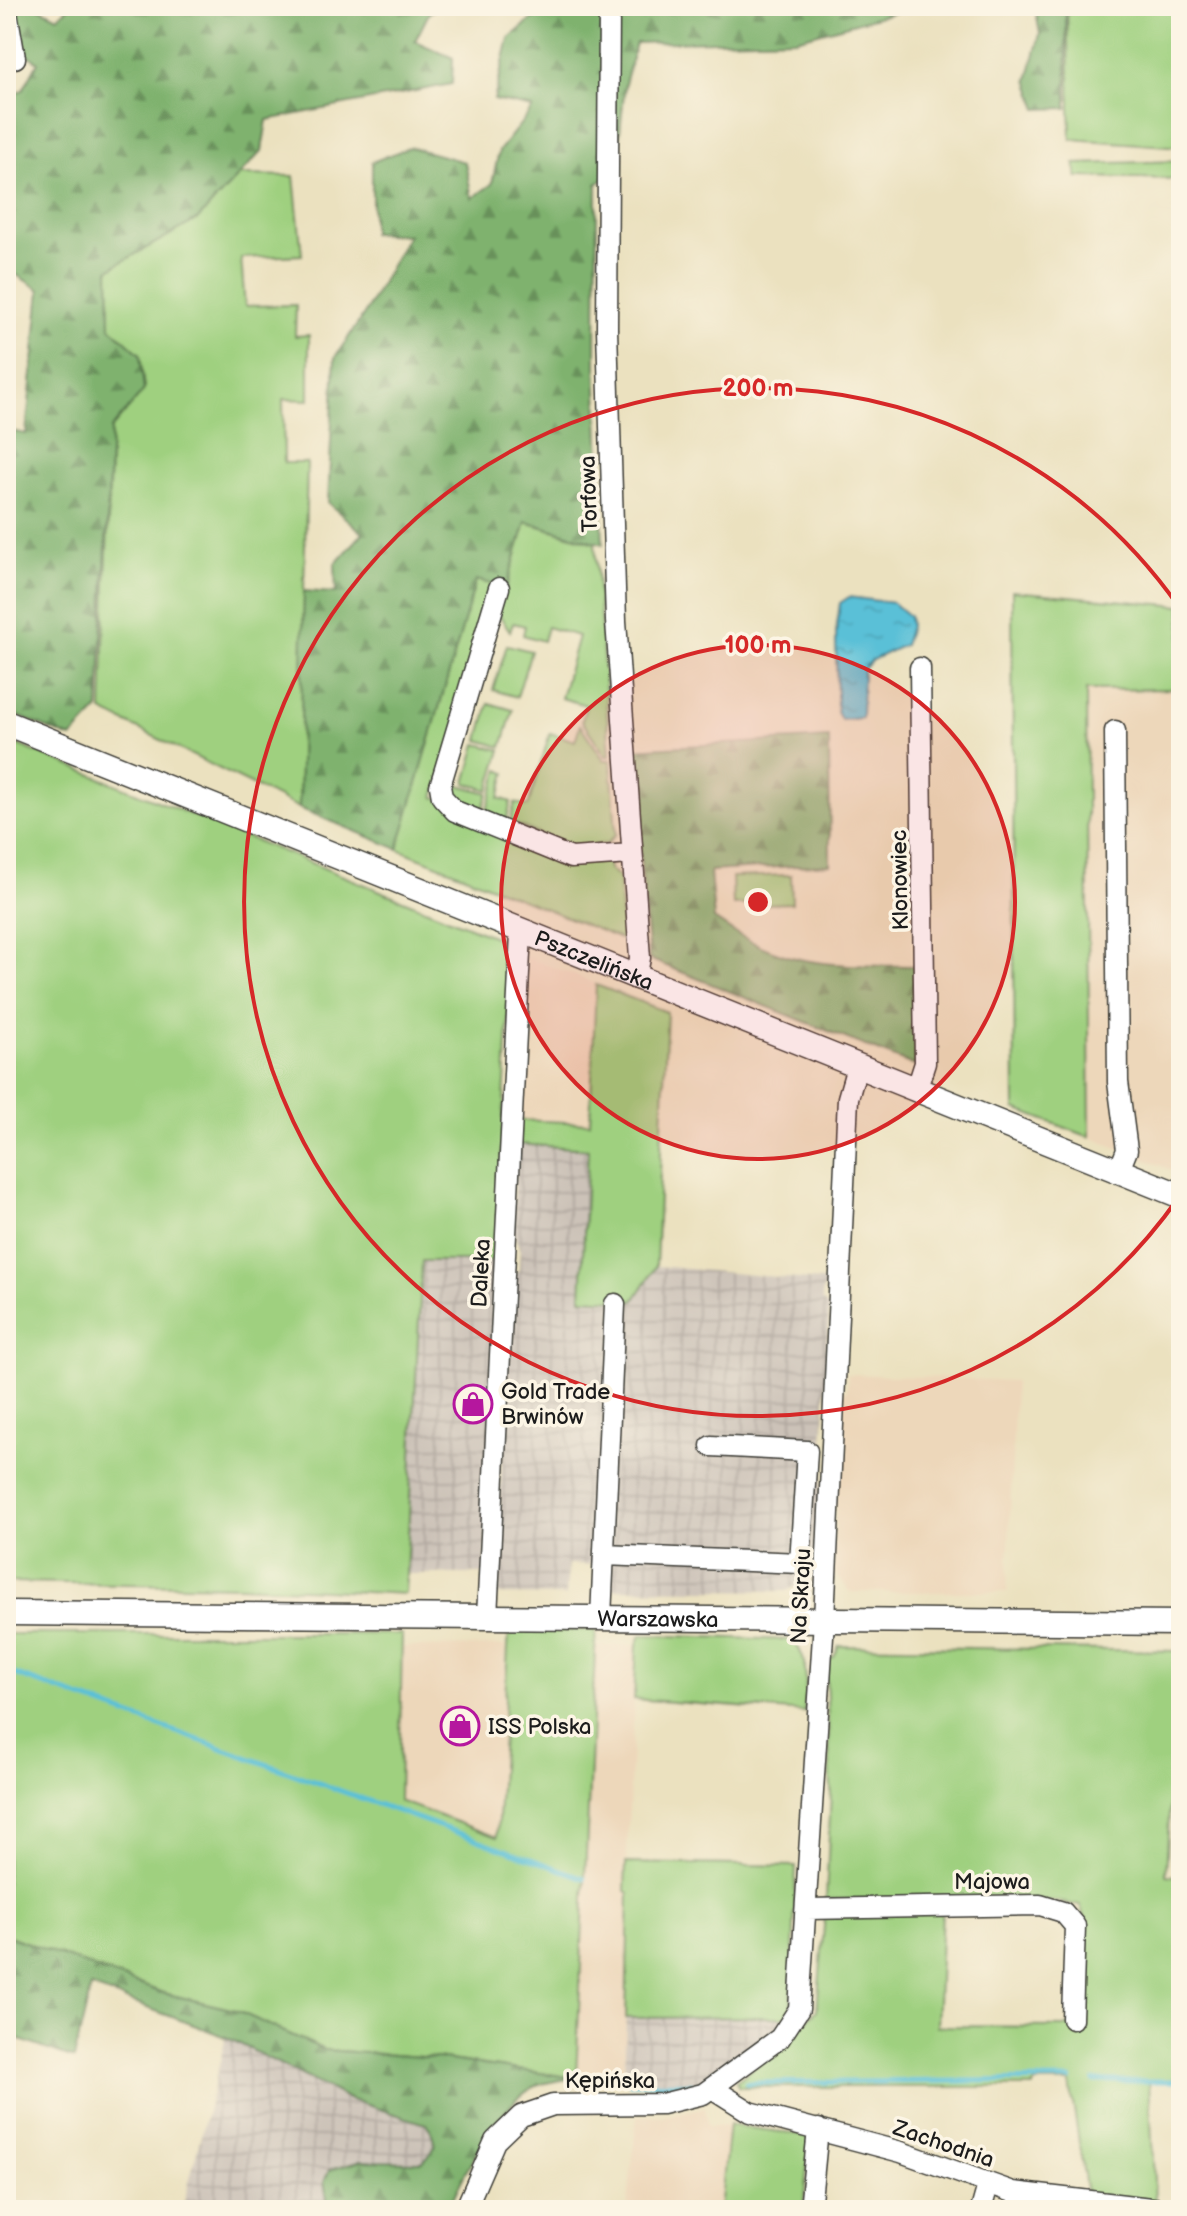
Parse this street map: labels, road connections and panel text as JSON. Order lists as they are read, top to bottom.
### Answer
{
  "streets": {
    "main road": ["Pszczelińska", "Warszawska"],
    "street": [
      "Torfowa",
      "Klonowiec",
      "Daleka",
      "Na Skraju",
      "Majowa",
      "Kępińska",
      "Zachodnia"
    ]
  },
  "crossings": [
    ["Torfowa", "Pszczelińska"],
    ["Klonowiec", "Pszczelińska"],
    ["Pszczelińska", "Daleka"],
    ["Pszczelińska", "Na Skraju"],
    ["Daleka", "Warszawska"],
    ["Na Skraju", "Warszawska"],
    ["Na Skraju", "Majowa"],
    ["Na Skraju", "Kępińska"],
    ["Na Skraju", "Zachodnia"],
    ["Kępińska", "Zachodnia"]
  ],
  "places": {
    "shop": ["Gold Trade Brwinów", "ISS Polska"]
  },
  "rings": ["200 m", "100 m"]
}
